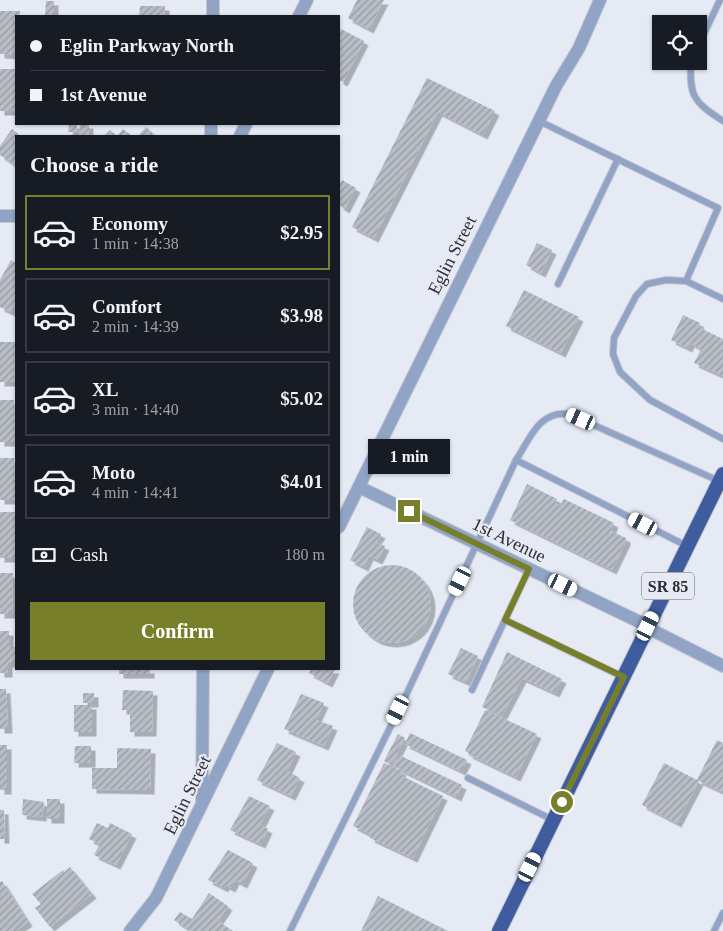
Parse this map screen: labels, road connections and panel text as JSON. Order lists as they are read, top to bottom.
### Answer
{
  "streets": {
    "highway": ["SR 85"],
    "street": ["Eglin Street", "1st Avenue"]
  },
  "crossings": [
    ["Eglin Street", "1st Avenue"],
    ["1st Avenue", "SR 85"]
  ],
  "page": {
    "banner": ["Eglin Parkway North", "1st Avenue"],
    "heading": "Choose a ride",
    "list": [
      {
        "name": "Economy",
        "note": "1 min · 14:38",
        "value": "$2.95"
      },
      {
        "name": "Comfort",
        "note": "2 min · 14:39",
        "value": "$3.98"
      },
      {
        "name": "XL",
        "note": "3 min · 14:40",
        "value": "$5.02"
      },
      {
        "name": "Moto",
        "note": "4 min · 14:41",
        "value": "$4.01"
      }
    ],
    "bubble": "1 min",
    "pay": ["Cash", "180 m"],
    "buttons": "Confirm"
  }
}
